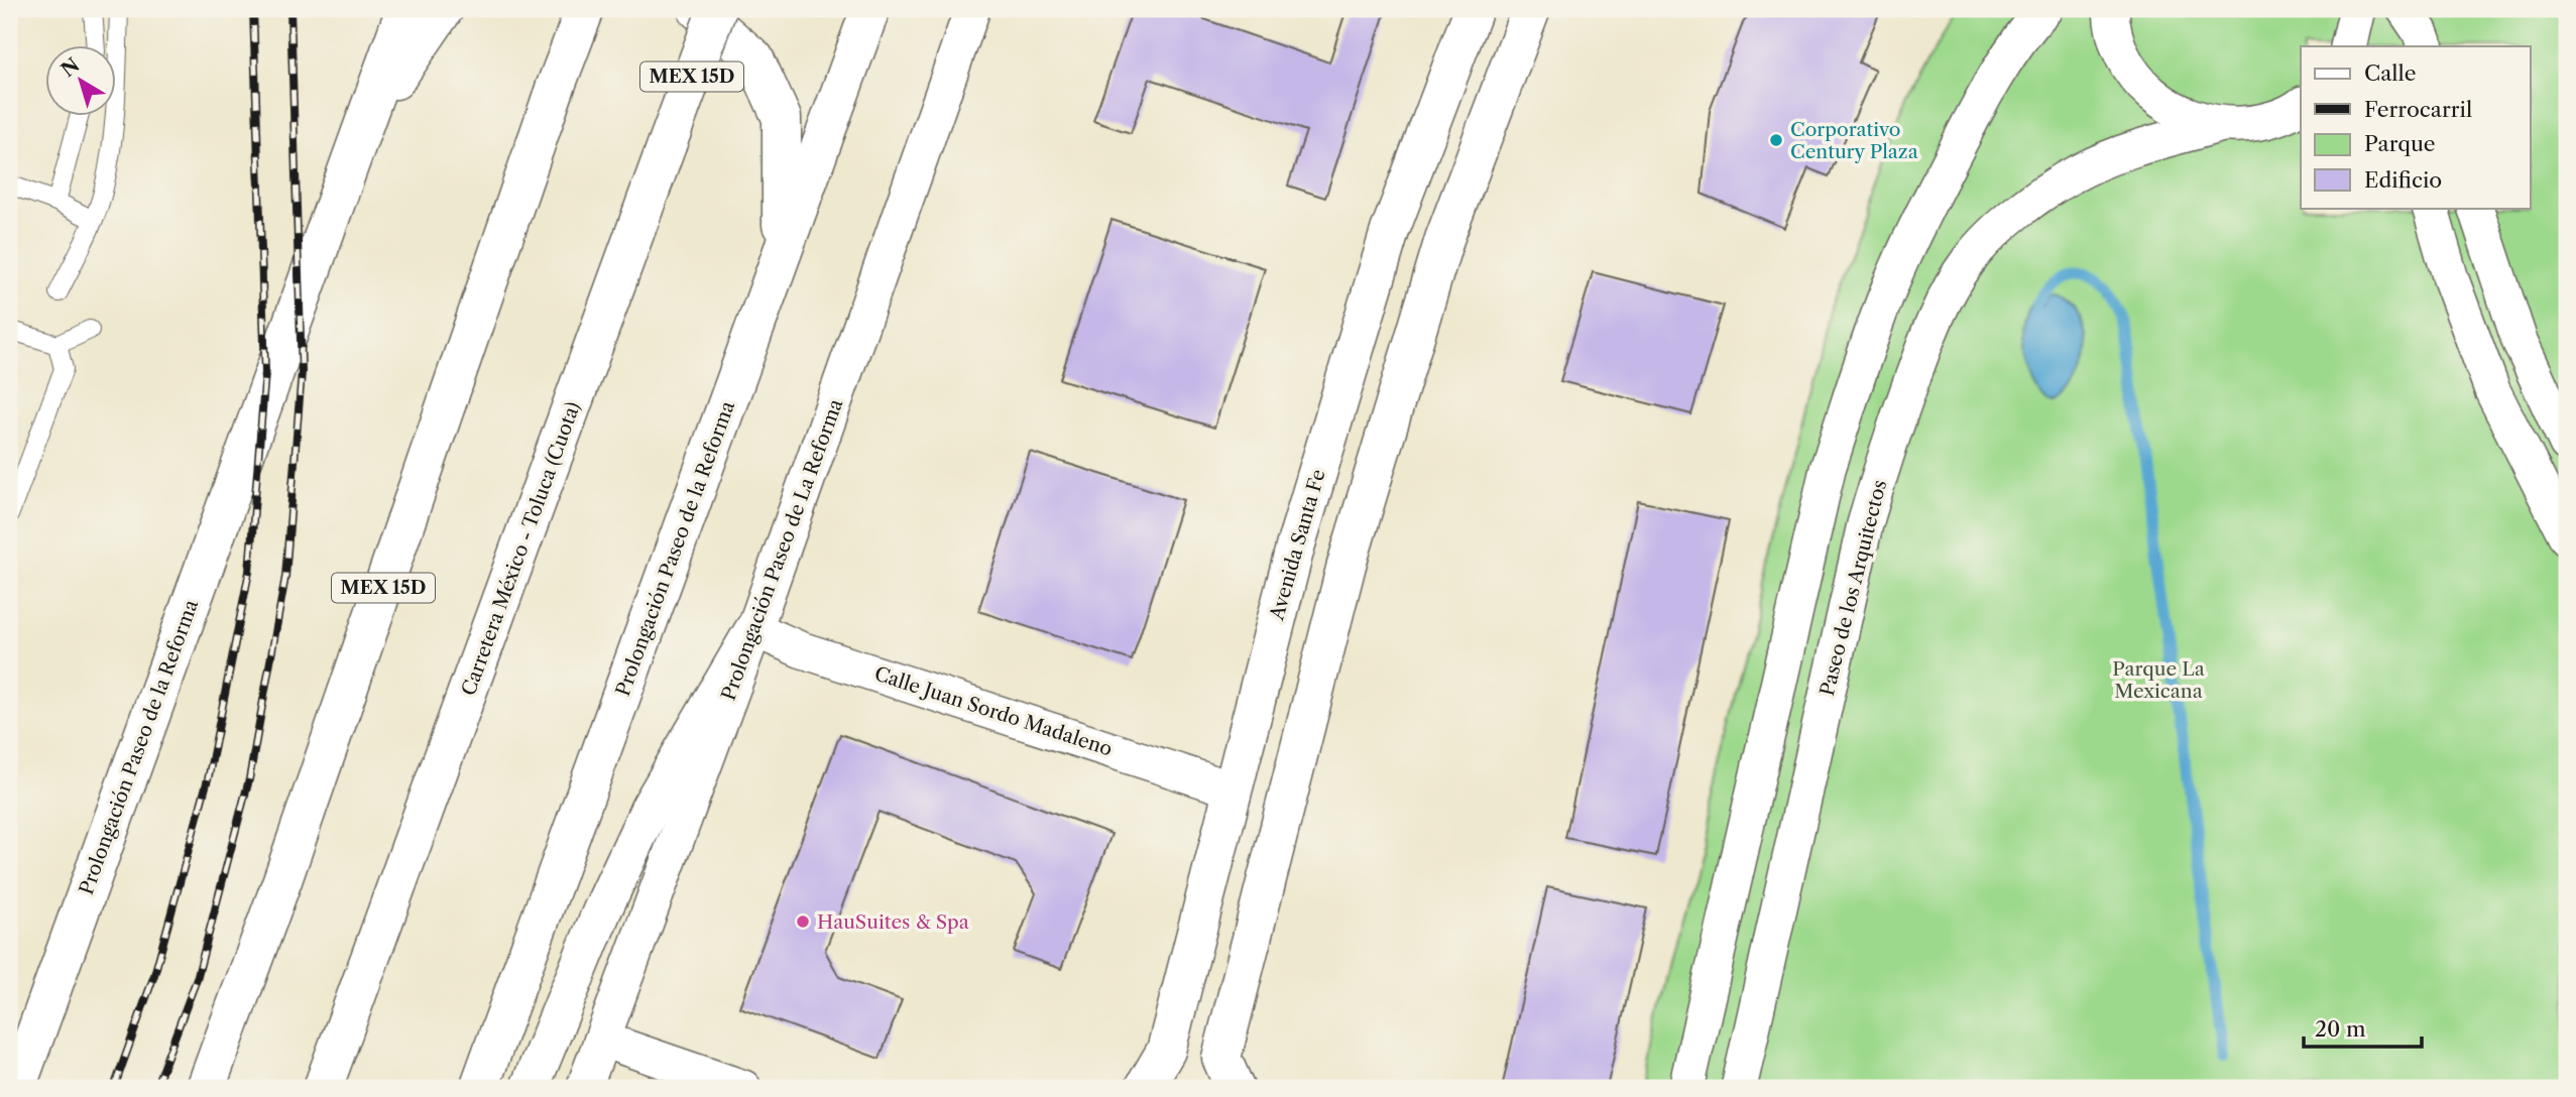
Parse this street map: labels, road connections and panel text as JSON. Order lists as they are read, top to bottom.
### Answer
{
  "streets": {
    "main road": [
      "MEX 15D",
      "Avenida Santa Fe",
      "Carretera México - Toluca (Cuota)",
      "Prolongación Paseo de la Reforma"
    ],
    "street": ["Prolongación Paseo de La Reforma", "Paseo de los Arquitectos", "Calle Juan Sordo Madaleno"]
  },
  "crossings": [
    ["Avenida Santa Fe", "Calle Juan Sordo Madaleno"],
    ["Prolongación Paseo de La Reforma", "Calle Juan Sordo Madaleno"]
  ],
  "parks": ["Parque La Mexicana"],
  "places": ["Corporativo Century Plaza", "HauSuites & Spa"],
  "legend": [
    "Calle",
    "Ferrocarril",
    "Parque",
    "Edificio"
  ],
  "scale_bar": "20 m",
  "north": "top left"
}
